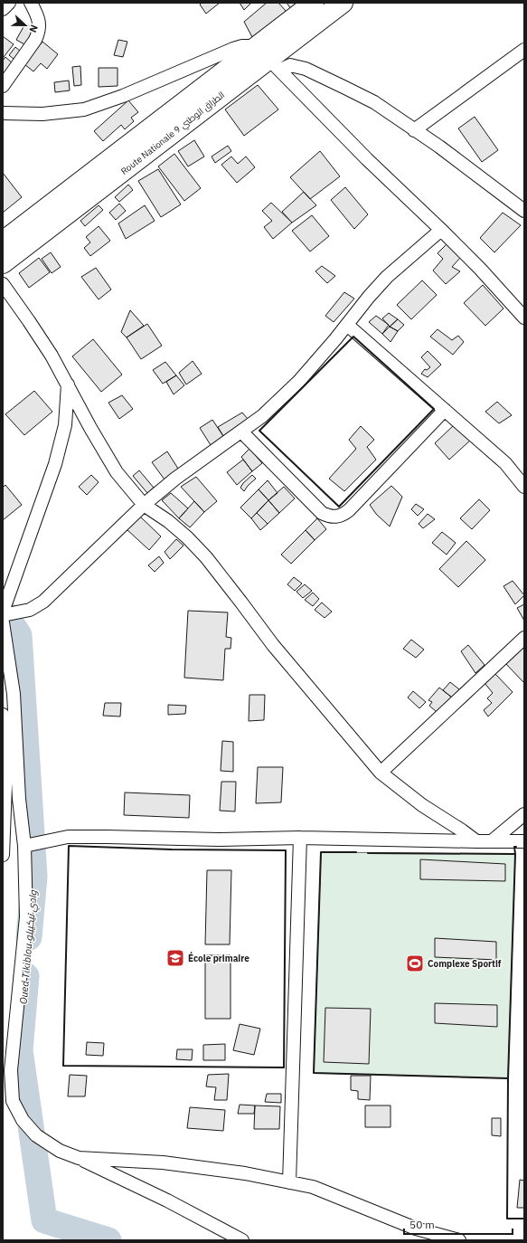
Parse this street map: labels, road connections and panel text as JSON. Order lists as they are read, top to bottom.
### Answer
{
  "streets": {
    "main road": ["Route Nationale الطراق الوطني 9"]
  },
  "water": ["Oued Tikiblou وادي تيكيبلو"],
  "places": {
    "school or university": ["École primaire"],
    "sports": ["Complexe Sportif"]
  },
  "scale_bar": "50 m",
  "north": "right"
}
